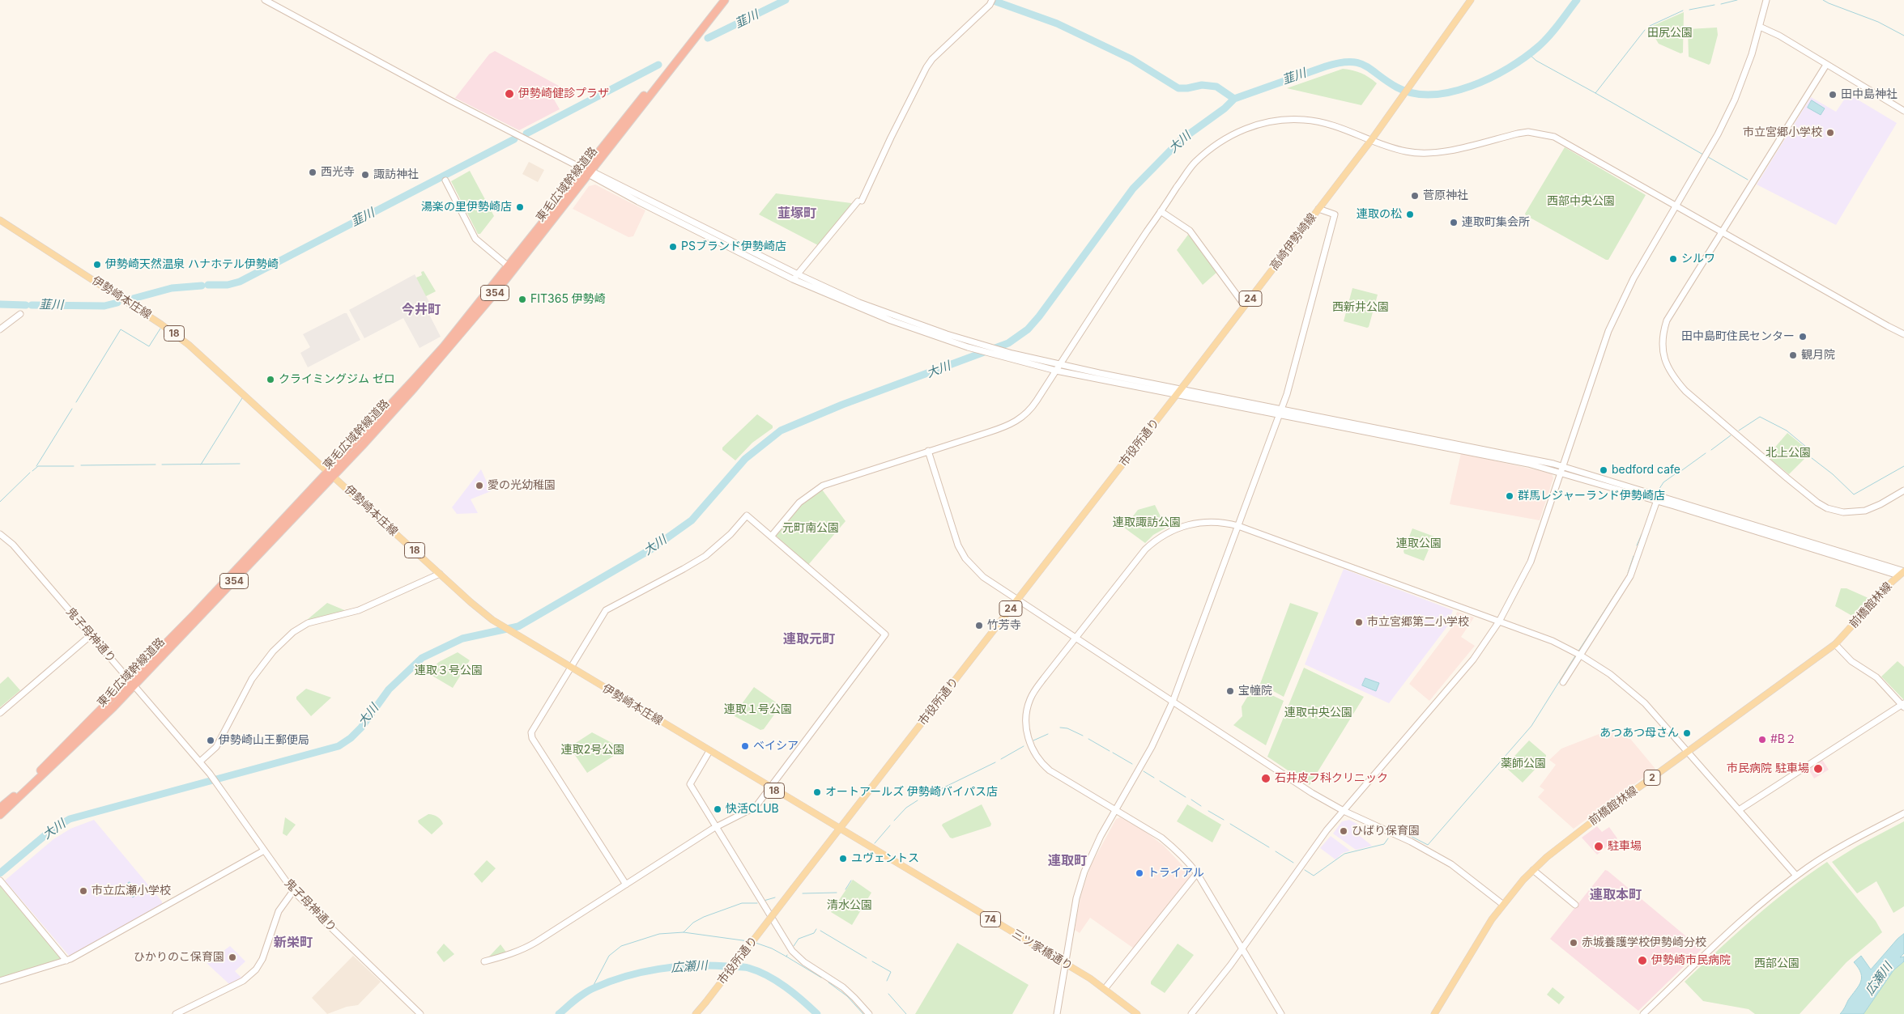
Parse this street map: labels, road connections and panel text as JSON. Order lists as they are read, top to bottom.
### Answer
{
  "streets": {
    "highway": ["東毛広域幹線道路", "354"],
    "main road": [
      "高崎伊勢崎線",
      "伊勢崎本庄線",
      "24",
      "18",
      "市役所通り",
      "前橋館林線",
      "2",
      "74",
      "三ツ家橋通り"
    ],
    "street": ["鬼子母神通り"]
  },
  "crossings": [
    ["東毛広域幹線道路", "伊勢崎本庄線"],
    ["東毛広域幹線道路", "鬼子母神通り"],
    ["高崎伊勢崎線", "市役所通り"],
    ["伊勢崎本庄線", "市役所通り"],
    ["伊勢崎本庄線", "三ツ家橋通り"],
    ["市役所通り", "三ツ家橋通り"]
  ],
  "districts": [
    "韮塚町",
    "今井町",
    "連取元町",
    "連取町",
    "連取本町",
    "新栄町"
  ],
  "water": ["韮川", "大川", "広瀬川"],
  "parks": [
    "田尻公園",
    "西部中央公園",
    "西新井公園",
    "北上公園",
    "連取諏訪公園",
    "元町南公園",
    "連取公園",
    "連取３号公園",
    "連取１号公園",
    "連取中央公園",
    "連取2号公園",
    "薬師公園",
    "清水公園",
    "西部公園"
  ],
  "places": [
    "伊勢崎健診プラザ",
    "田中島神社",
    "市立宮郷小学校",
    "西光寺",
    "諏訪神社",
    "菅原神社",
    "湯楽の里伊勢崎店",
    "連取の松",
    "連取町集会所",
    "PSブランド伊勢崎店",
    "シルワ",
    "伊勢崎天然温泉 ハナホテル伊勢崎",
    "FIT365 伊勢崎",
    "田中島町住民センター",
    "観月院",
    "クライミングジム ゼロ",
    "bedford cafe",
    "愛の光幼稚園",
    "群馬レジャーランド伊勢崎店",
    "市立宮郷第二小学校",
    "竹芳寺",
    "宝幢院",
    "あつあつ母さん",
    "#B２",
    "伊勢崎山王郵便局",
    "ベイシア",
    "市民病院 駐車場",
    "石井皮フ科クリニック",
    "オートアールズ 伊勢崎バイパス店",
    "快活CLUB",
    "ひばり保育園",
    "駐車場",
    "ユヴェントス",
    "トライアル",
    "市立広瀬小学校",
    "赤城養護学校伊勢崎分校",
    "ひかりのこ保育園",
    "伊勢崎市民病院"
  ]
}
